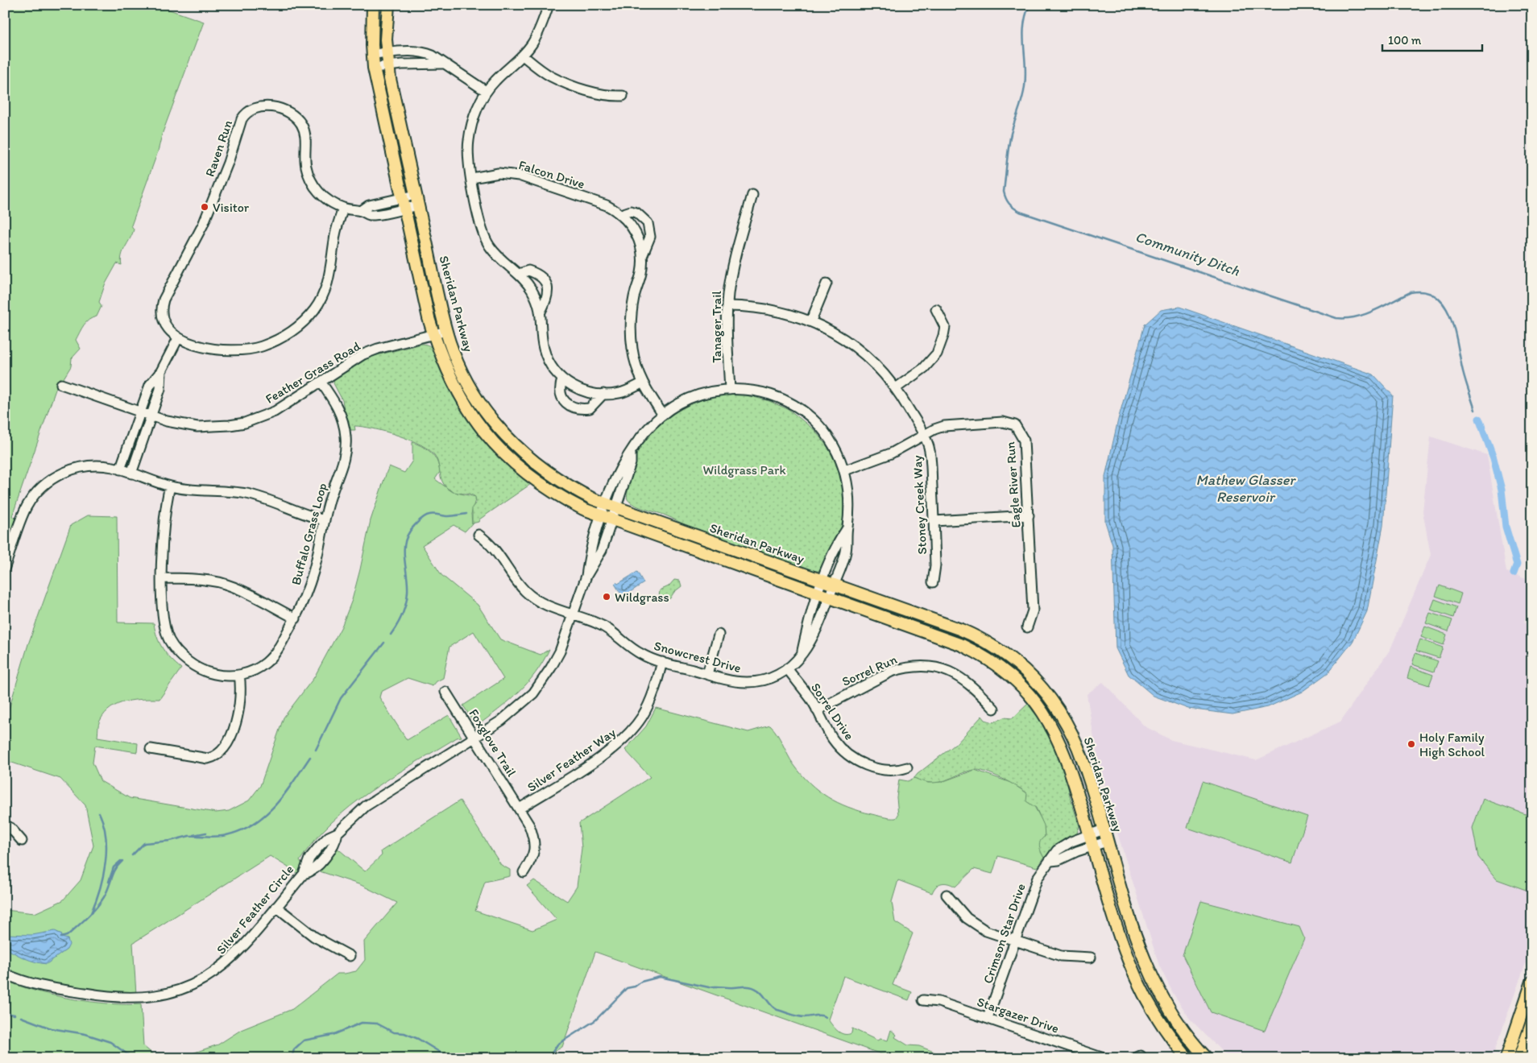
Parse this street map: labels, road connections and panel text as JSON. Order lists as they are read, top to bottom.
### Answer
{
  "streets": {
    "main road": ["Sheridan Parkway"],
    "street": [
      "Raven Run",
      "Falcon Drive",
      "Tanager Trail",
      "Feather Grass Road",
      "Eagle River Run",
      "Stoney Creek Way",
      "Buffalo Grass Loop",
      "Snowcrest Drive",
      "Sorrel Run",
      "Sorrel Drive",
      "Foxglove Trail",
      "Silver Feather Way",
      "Silver Feather Circle",
      "Crimson Star Drive",
      "Stargazer Drive"
    ]
  },
  "crossings": [
    ["Raven Run", "Sheridan Parkway"],
    ["Falcon Drive", "Snowcrest Drive"],
    ["Sheridan Parkway", "Feather Grass Road"],
    ["Sheridan Parkway", "Snowcrest Drive"],
    ["Sheridan Parkway", "Silver Feather Circle"],
    ["Sheridan Parkway", "Crimson Star Drive"],
    ["Tanager Trail", "Stoney Creek Way"],
    ["Tanager Trail", "Snowcrest Drive"],
    ["Feather Grass Road", "Buffalo Grass Loop"],
    ["Eagle River Run", "Stoney Creek Way"],
    ["Eagle River Run", "Snowcrest Drive"],
    ["Snowcrest Drive", "Sorrel Drive"],
    ["Snowcrest Drive", "Silver Feather Way"],
    ["Snowcrest Drive", "Silver Feather Circle"],
    ["Sorrel Run", "Sorrel Drive"],
    ["Foxglove Trail", "Silver Feather Way"],
    ["Foxglove Trail", "Silver Feather Circle"],
    ["Crimson Star Drive", "Stargazer Drive"]
  ],
  "water": ["Community Ditch", "Mathew Glasser Reservoir"],
  "parks": ["Wildgrass Park"],
  "places": ["Visitor", "Wildgrass", "Holy Family High School"],
  "scale_bar": "100 m"
}
